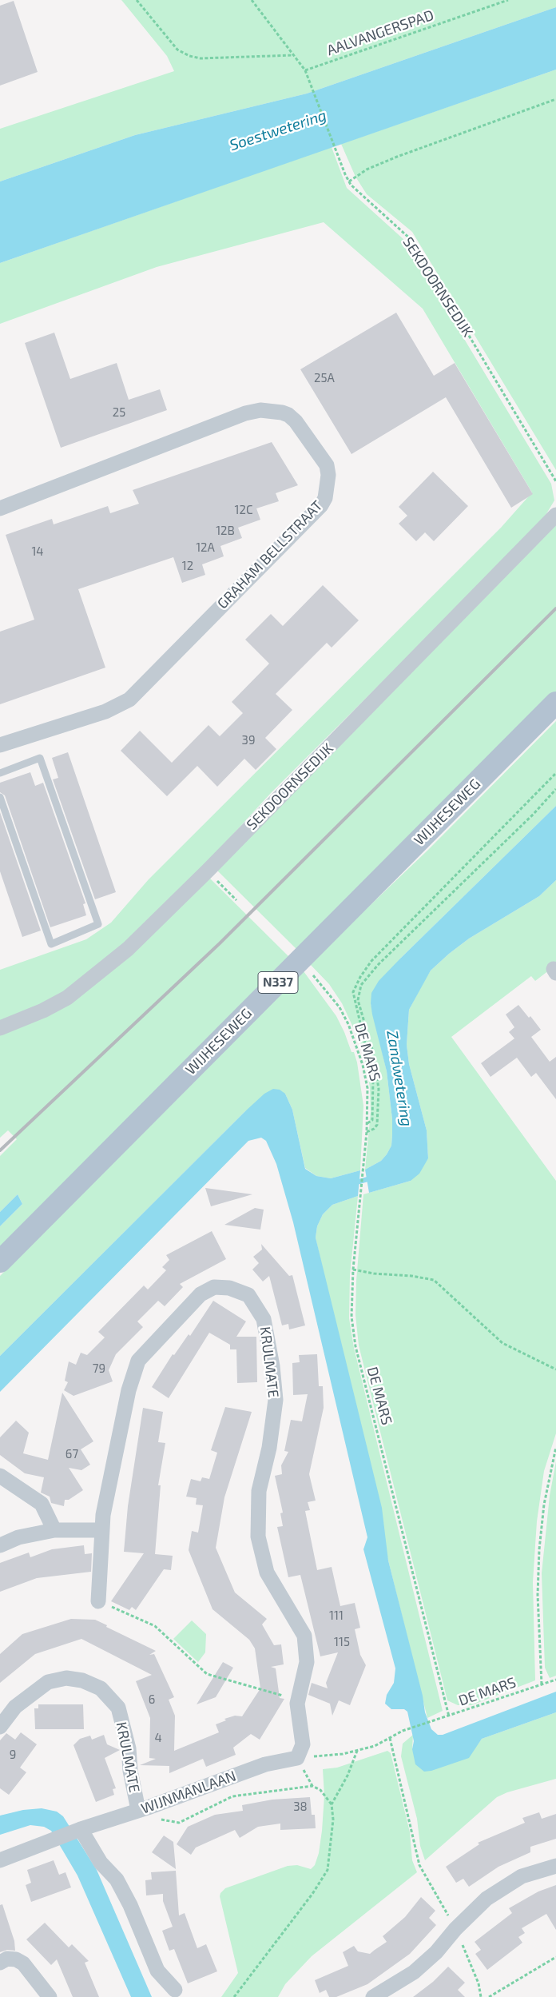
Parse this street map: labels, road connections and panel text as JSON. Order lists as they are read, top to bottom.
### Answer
{
  "streets": {
    "main road": ["WIJHESEWEG", "N337"],
    "street": [
      "SEKDOORNSEDIJK",
      "GRAHAM BELLSTRAAT",
      "KRULMATE",
      "WIJNMANLAAN"
    ],
    "path": ["AALVANGERSPAD", "DE MARS"]
  },
  "crossings": [
    ["AALVANGERSPAD", "SEKDOORNSEDIJK"],
    ["KRULMATE", "WIJNMANLAAN"]
  ],
  "water": ["Soestwetering", "Zandwetering"],
  "house_numbers": [
    "25A",
    "25",
    "12C",
    "12B",
    "12A",
    "14",
    "12",
    "39",
    "79",
    "67",
    "111",
    "115",
    "6",
    "4",
    "9",
    "38"
  ]
}
